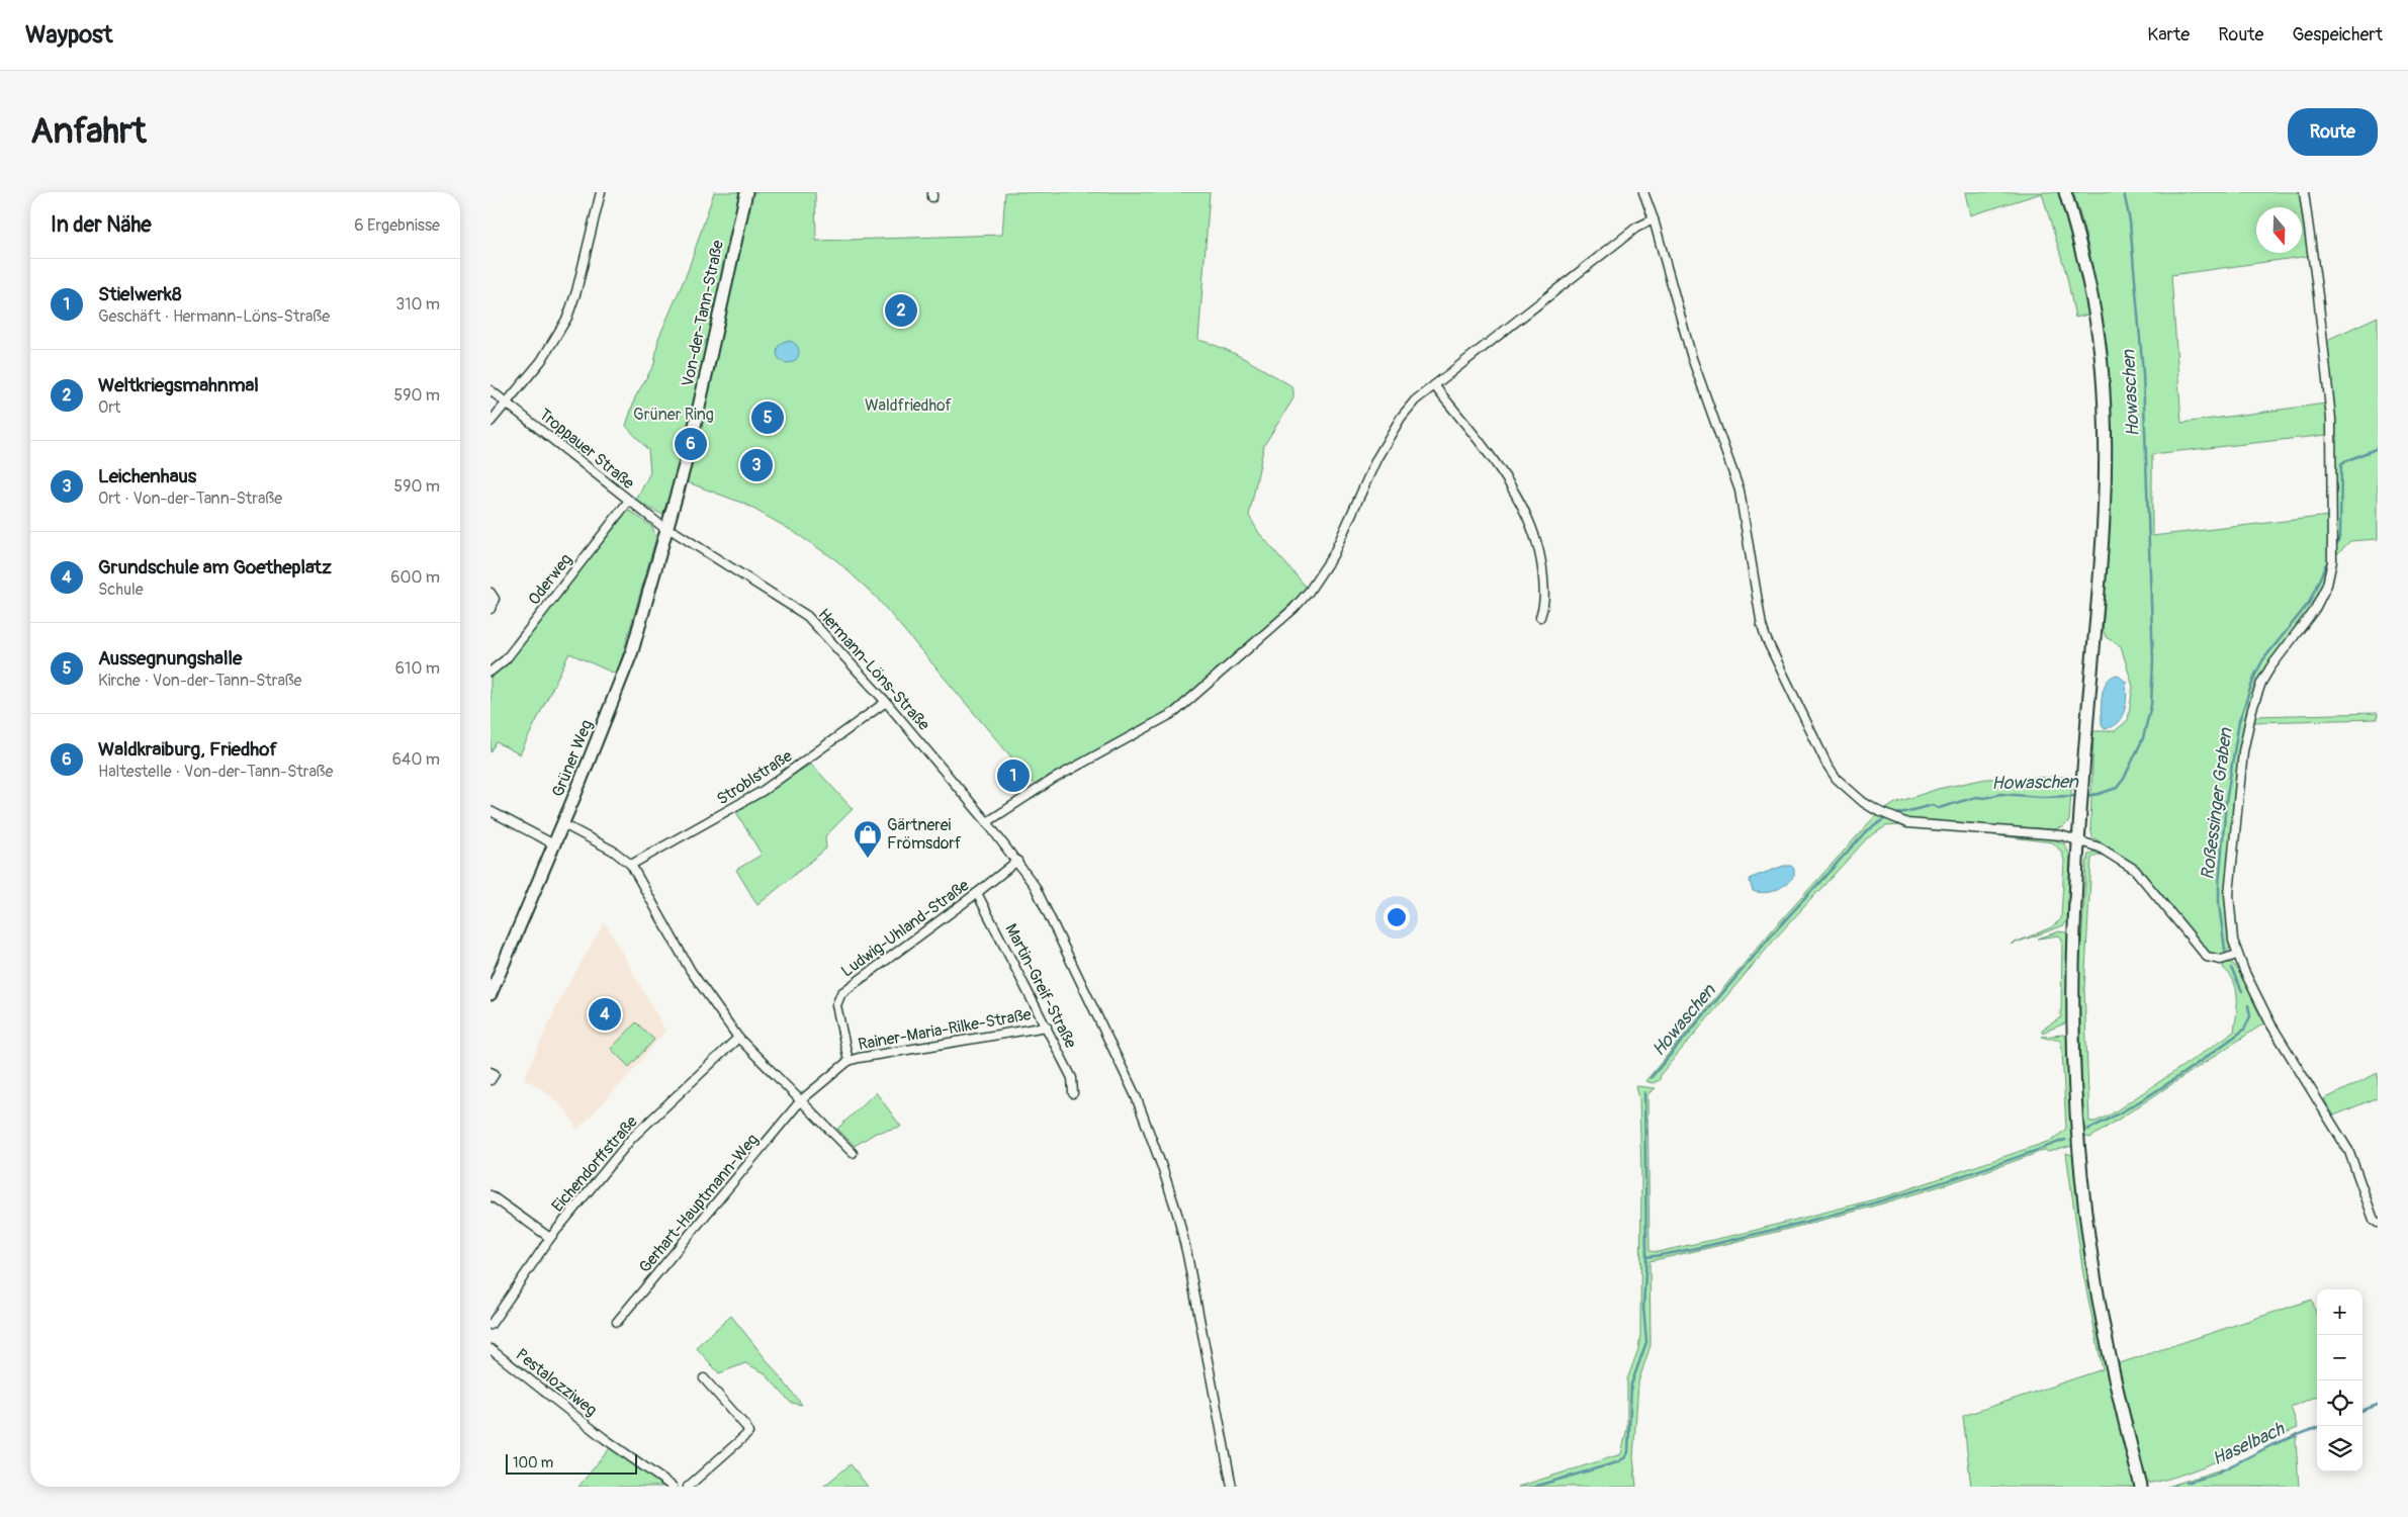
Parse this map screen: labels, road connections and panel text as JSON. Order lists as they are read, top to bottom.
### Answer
{
  "streets": {
    "street": [
      "Von-der-Tann-Straße",
      "Troppauer Straße",
      "Oderweg",
      "Hermann-Löns-Straße",
      "Grüner Weg",
      "Stroblstraße",
      "Ludwig-Uhland-Straße",
      "Martin-Greif-Straße",
      "Rainer-Maria-Rilke-Straße",
      "Eichendorffstraße",
      "Gerhart-Hauptmann-Weg",
      "Pestalozziweg"
    ]
  },
  "crossings": [
    ["Von-der-Tann-Straße", "Troppauer Straße"],
    ["Von-der-Tann-Straße", "Hermann-Löns-Straße"],
    ["Von-der-Tann-Straße", "Grüner Weg"],
    ["Troppauer Straße", "Oderweg"],
    ["Troppauer Straße", "Hermann-Löns-Straße"],
    ["Troppauer Straße", "Grüner Weg"],
    ["Hermann-Löns-Straße", "Grüner Weg"],
    ["Hermann-Löns-Straße", "Stroblstraße"],
    ["Hermann-Löns-Straße", "Ludwig-Uhland-Straße"],
    ["Ludwig-Uhland-Straße", "Martin-Greif-Straße"],
    ["Ludwig-Uhland-Straße", "Rainer-Maria-Rilke-Straße"],
    ["Martin-Greif-Straße", "Rainer-Maria-Rilke-Straße"],
    ["Rainer-Maria-Rilke-Straße", "Gerhart-Hauptmann-Weg"]
  ],
  "water": ["Howaschen", "Roßessinger Graben", "Haselbach"],
  "parks": ["Waldfriedhof", "Grüner Ring"],
  "places": {
    "shop": ["Gärtnerei Frömsdorf"]
  },
  "scale_bar": "100 m",
  "north": "bottom",
  "page": {
    "header": "Waypost",
    "nav": ["Karte", "Route", "Gespeichert"],
    "buttons": "Route",
    "title": "Anfahrt",
    "heading": ["In der Nähe", "6 Ergebnisse"],
    "list": [
      {
        "mark": "1",
        "name": "Stielwerk8",
        "note": "Geschäft · Hermann-Löns-Straße",
        "value": "310 m"
      },
      {
        "mark": "2",
        "name": "Weltkriegsmahnmal",
        "note": "Ort",
        "value": "590 m"
      },
      {
        "mark": "3",
        "name": "Leichenhaus",
        "note": "Ort · Von-der-Tann-Straße",
        "value": "590 m"
      },
      {
        "mark": "4",
        "name": "Grundschule am Goetheplatz",
        "note": "Schule",
        "value": "600 m"
      },
      {
        "mark": "5",
        "name": "Aussegnungshalle",
        "note": "Kirche · Von-der-Tann-Straße",
        "value": "610 m"
      },
      {
        "mark": "6",
        "name": "Waldkraiburg, Friedhof",
        "note": "Haltestelle · Von-der-Tann-Straße",
        "value": "640 m"
      }
    ],
    "pins": [
      "2",
      "5",
      "6",
      "3",
      "1",
      "4"
    ],
    "map_buttons": ["+", "−"],
    "scale": "100 m"
  }
}
